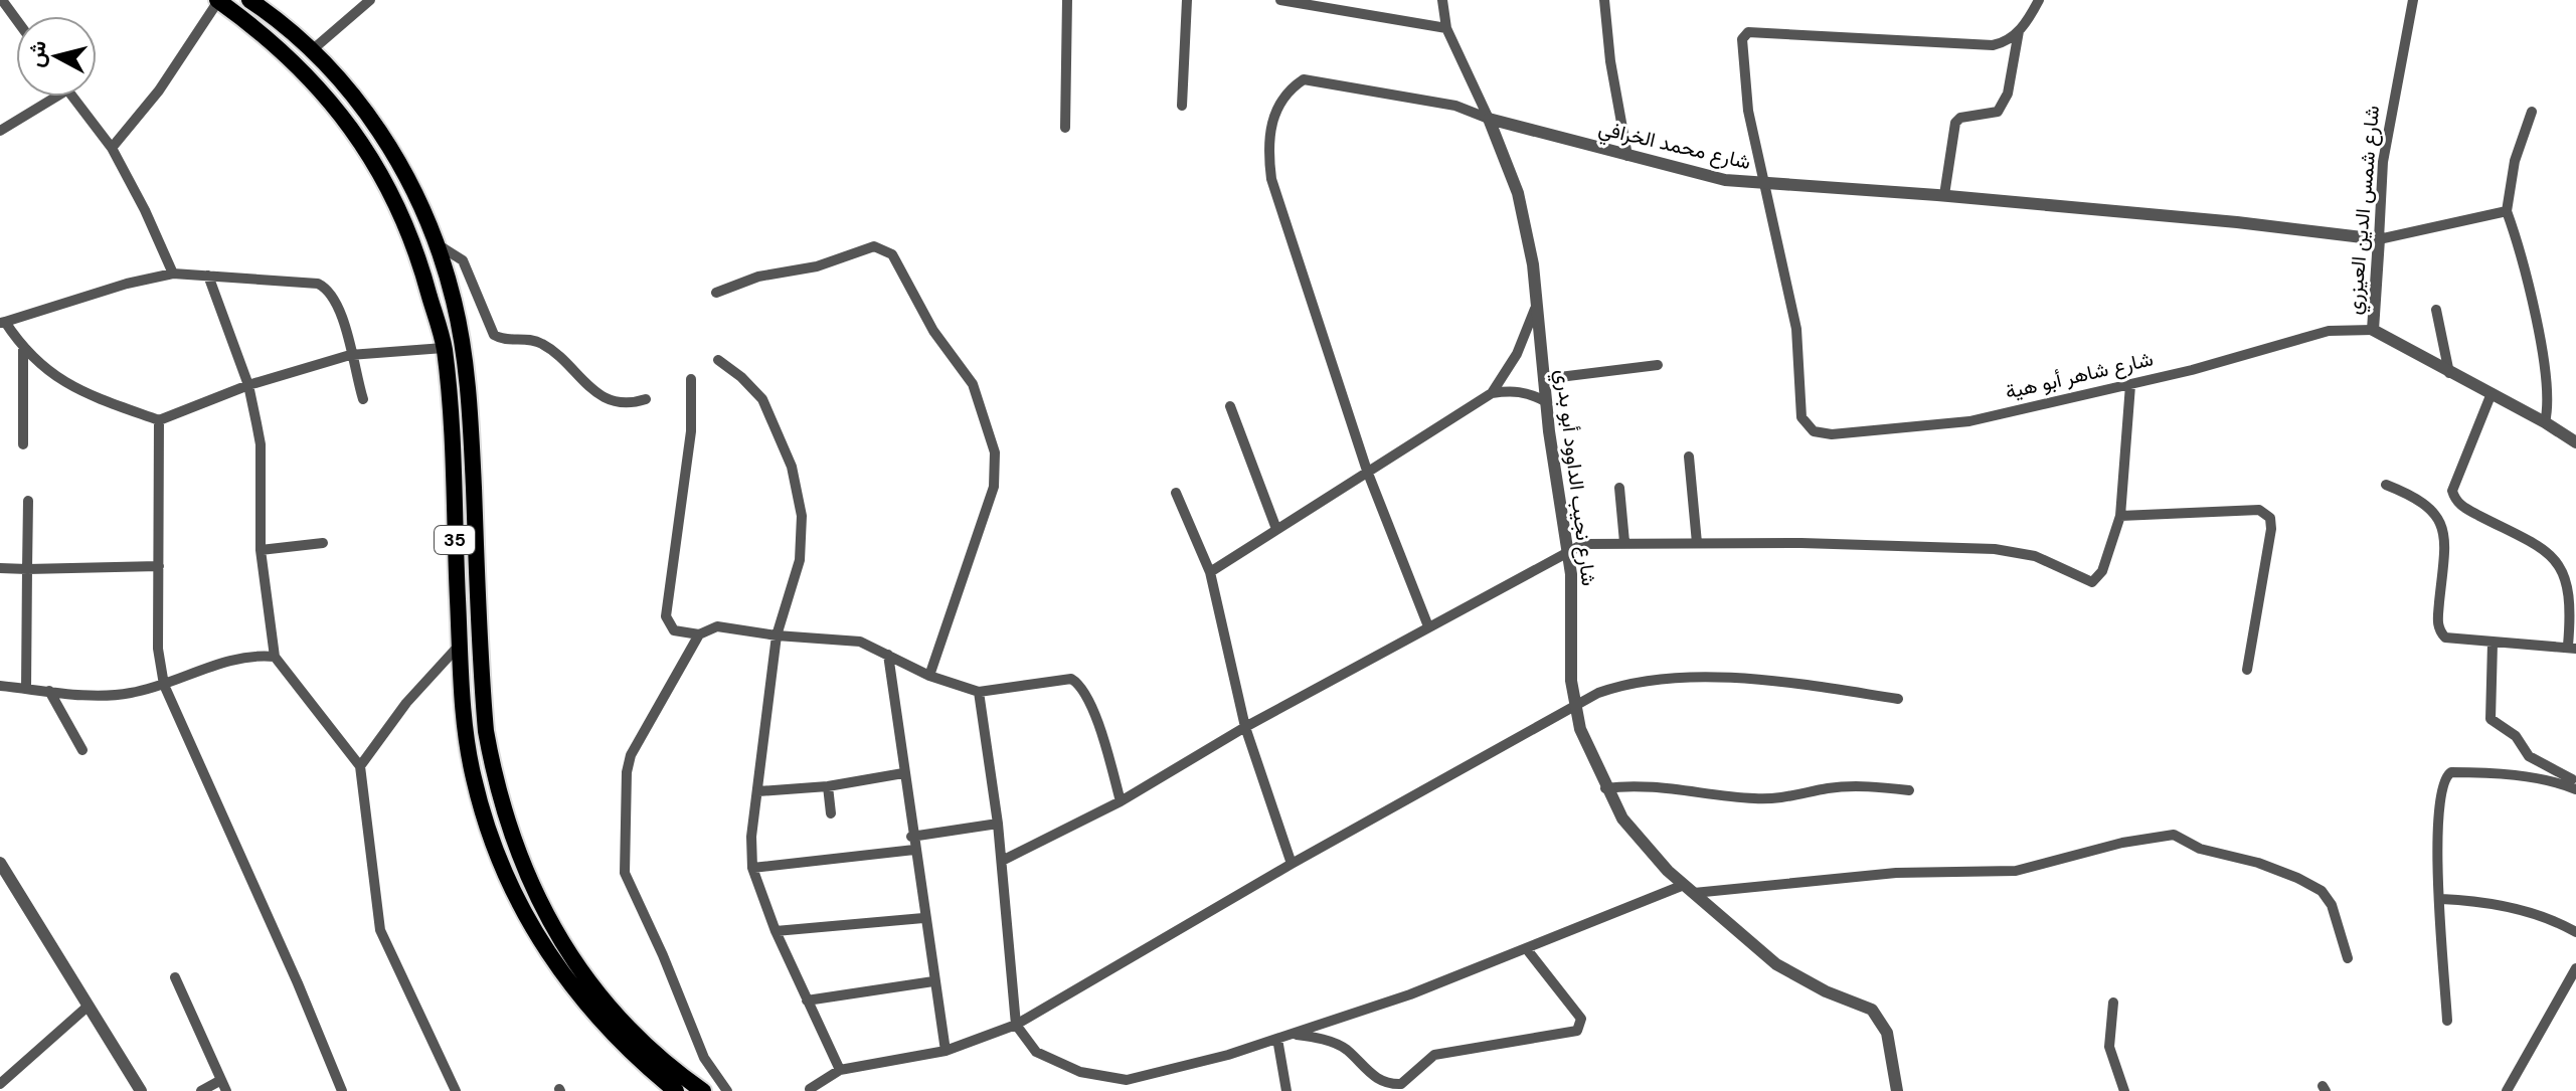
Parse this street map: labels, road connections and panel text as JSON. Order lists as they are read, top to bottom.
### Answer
{
  "streets": {
    "highway": ["35"],
    "street": [
      "شارع محمد الخرافي",
      "شارع شمس الدين العيزري",
      "شارع شاهر أبو هية",
      "شارع نجيب الداوود أبو بدري"
    ]
  },
  "crossings": [
    ["شارع محمد الخرافي", "شارع شمس الدين العيزري"],
    ["شارع محمد الخرافي", "شارع شاهر أبو هية"],
    ["شارع محمد الخرافي", "شارع نجيب الداوود أبو بدري"],
    ["شارع شمس الدين العيزري", "شارع شاهر أبو هية"]
  ],
  "north": "left"
}
